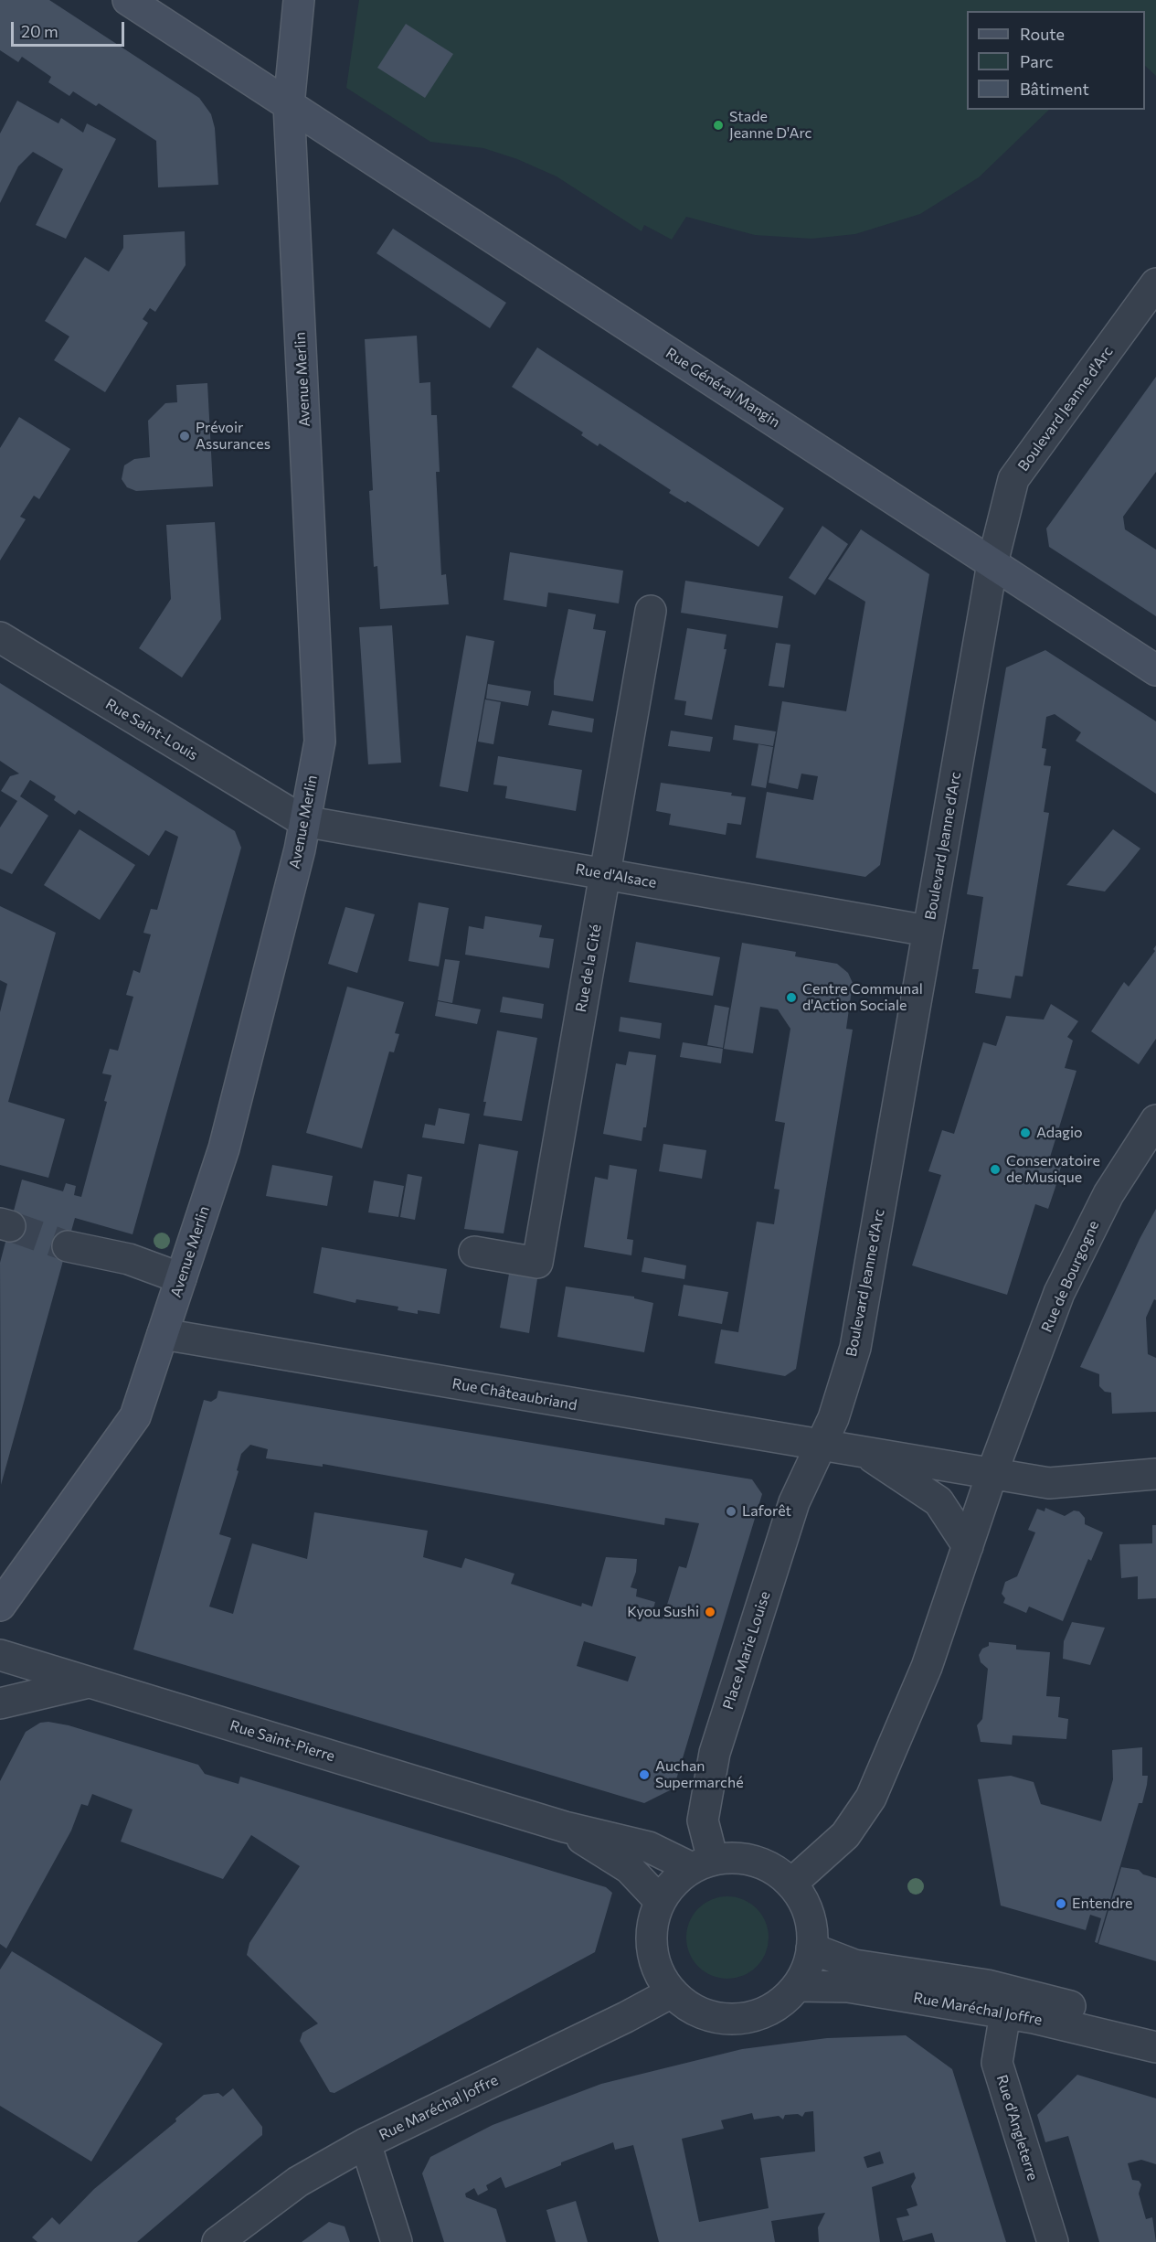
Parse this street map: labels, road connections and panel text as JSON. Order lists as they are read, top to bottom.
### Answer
{
  "streets": {
    "street": [
      "Avenue Merlin",
      "Rue Général Mangin",
      "Boulevard Jeanne d'Arc",
      "Rue Saint-Louis",
      "Rue d'Alsace",
      "Rue de la Cité",
      "Rue de Bourgogne",
      "Rue Châteaubriand",
      "Place Marie Louise",
      "Rue Saint-Pierre",
      "Rue Maréchal Joffre",
      "Rue d'Angleterre"
    ]
  },
  "crossings": [
    ["Avenue Merlin", "Rue Général Mangin"],
    ["Avenue Merlin", "Rue Saint-Louis"],
    ["Avenue Merlin", "Rue d'Alsace"],
    ["Avenue Merlin", "Rue Châteaubriand"],
    ["Rue Général Mangin", "Boulevard Jeanne d'Arc"],
    ["Boulevard Jeanne d'Arc", "Rue d'Alsace"],
    ["Boulevard Jeanne d'Arc", "Rue Châteaubriand"],
    ["Boulevard Jeanne d'Arc", "Place Marie Louise"],
    ["Rue Saint-Louis", "Rue d'Alsace"],
    ["Rue d'Alsace", "Rue de la Cité"],
    ["Rue Châteaubriand", "Place Marie Louise"],
    ["Place Marie Louise", "Rue Saint-Pierre"],
    ["Place Marie Louise", "Rue Maréchal Joffre"],
    ["Rue Saint-Pierre", "Rue Maréchal Joffre"],
    ["Rue Maréchal Joffre", "Rue d'Angleterre"]
  ],
  "places": [
    "Stade Jeanne D'Arc",
    "Prévoir Assurances",
    "Centre Communal d'Action Sociale",
    "Adagio",
    "Conservatoire de Musique",
    "Laforêt",
    "Kyou Sushi",
    "Auchan Supermarché",
    "Entendre"
  ],
  "legend": ["Route", "Parc", "Bâtiment"],
  "scale_bar": "20 m"
}
